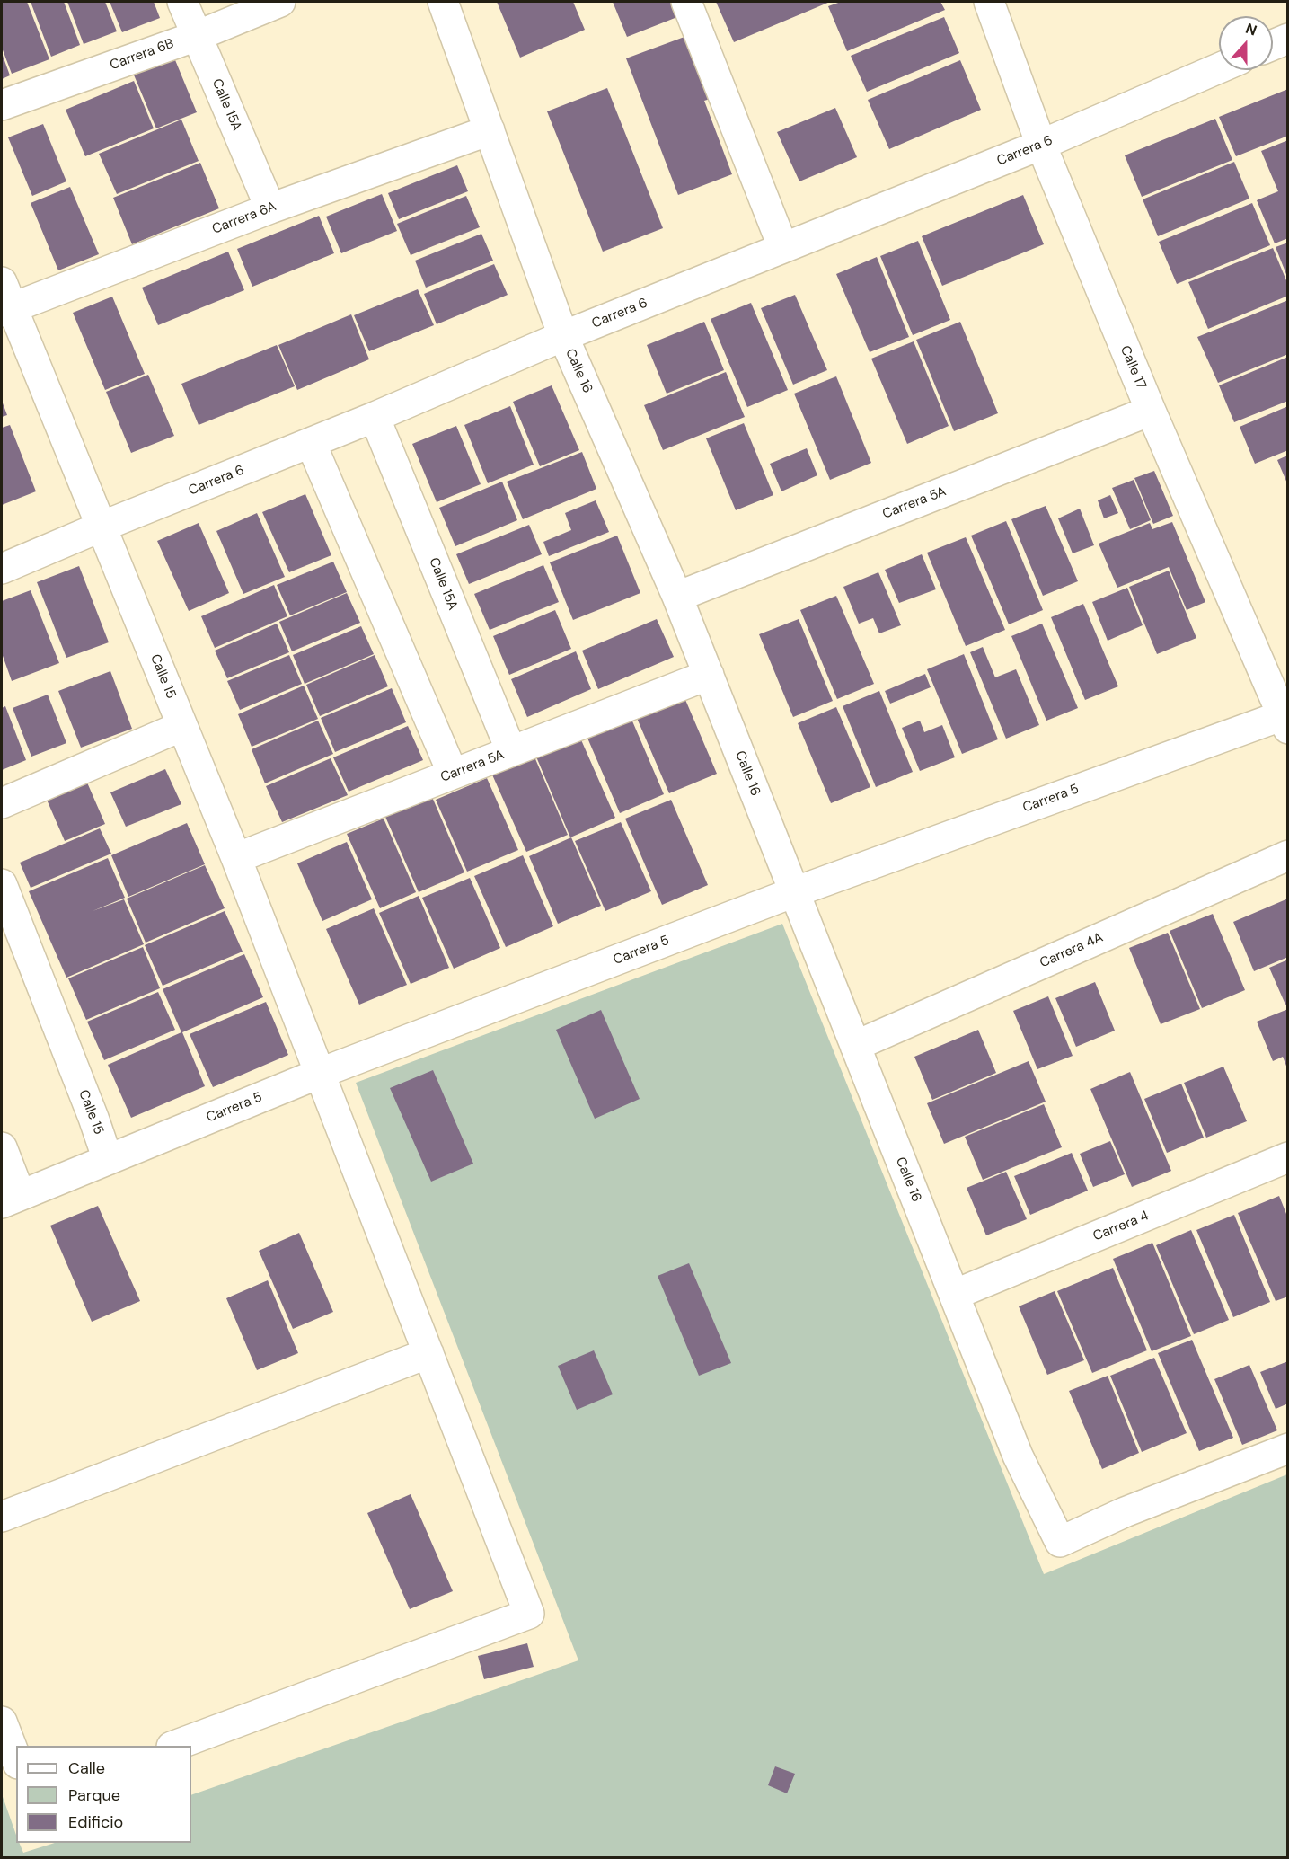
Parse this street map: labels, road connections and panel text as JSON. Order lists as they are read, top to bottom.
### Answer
{
  "streets": {
    "street": [
      "Carrera 6B",
      "Calle 15A",
      "Carrera 6",
      "Carrera 6A",
      "Calle 17",
      "Calle 16",
      "Carrera 5A",
      "Calle 15",
      "Carrera 5",
      "Carrera 4A",
      "Carrera 4"
    ]
  },
  "crossings": [
    ["Carrera 6B", "Calle 15A"],
    ["Calle 15A", "Carrera 6"],
    ["Calle 15A", "Carrera 6A"],
    ["Calle 15A", "Carrera 5A"],
    ["Carrera 6", "Calle 17"],
    ["Carrera 6", "Calle 16"],
    ["Carrera 6", "Calle 15"],
    ["Carrera 6A", "Calle 16"],
    ["Carrera 6A", "Calle 15"],
    ["Calle 17", "Carrera 5A"],
    ["Calle 17", "Carrera 5"],
    ["Calle 16", "Carrera 5A"],
    ["Calle 16", "Carrera 5"],
    ["Calle 16", "Carrera 4A"],
    ["Calle 16", "Carrera 4"],
    ["Carrera 5A", "Calle 15"],
    ["Calle 15", "Carrera 5"]
  ],
  "legend": ["Calle", "Parque", "Edificio"],
  "north": "top"
}
